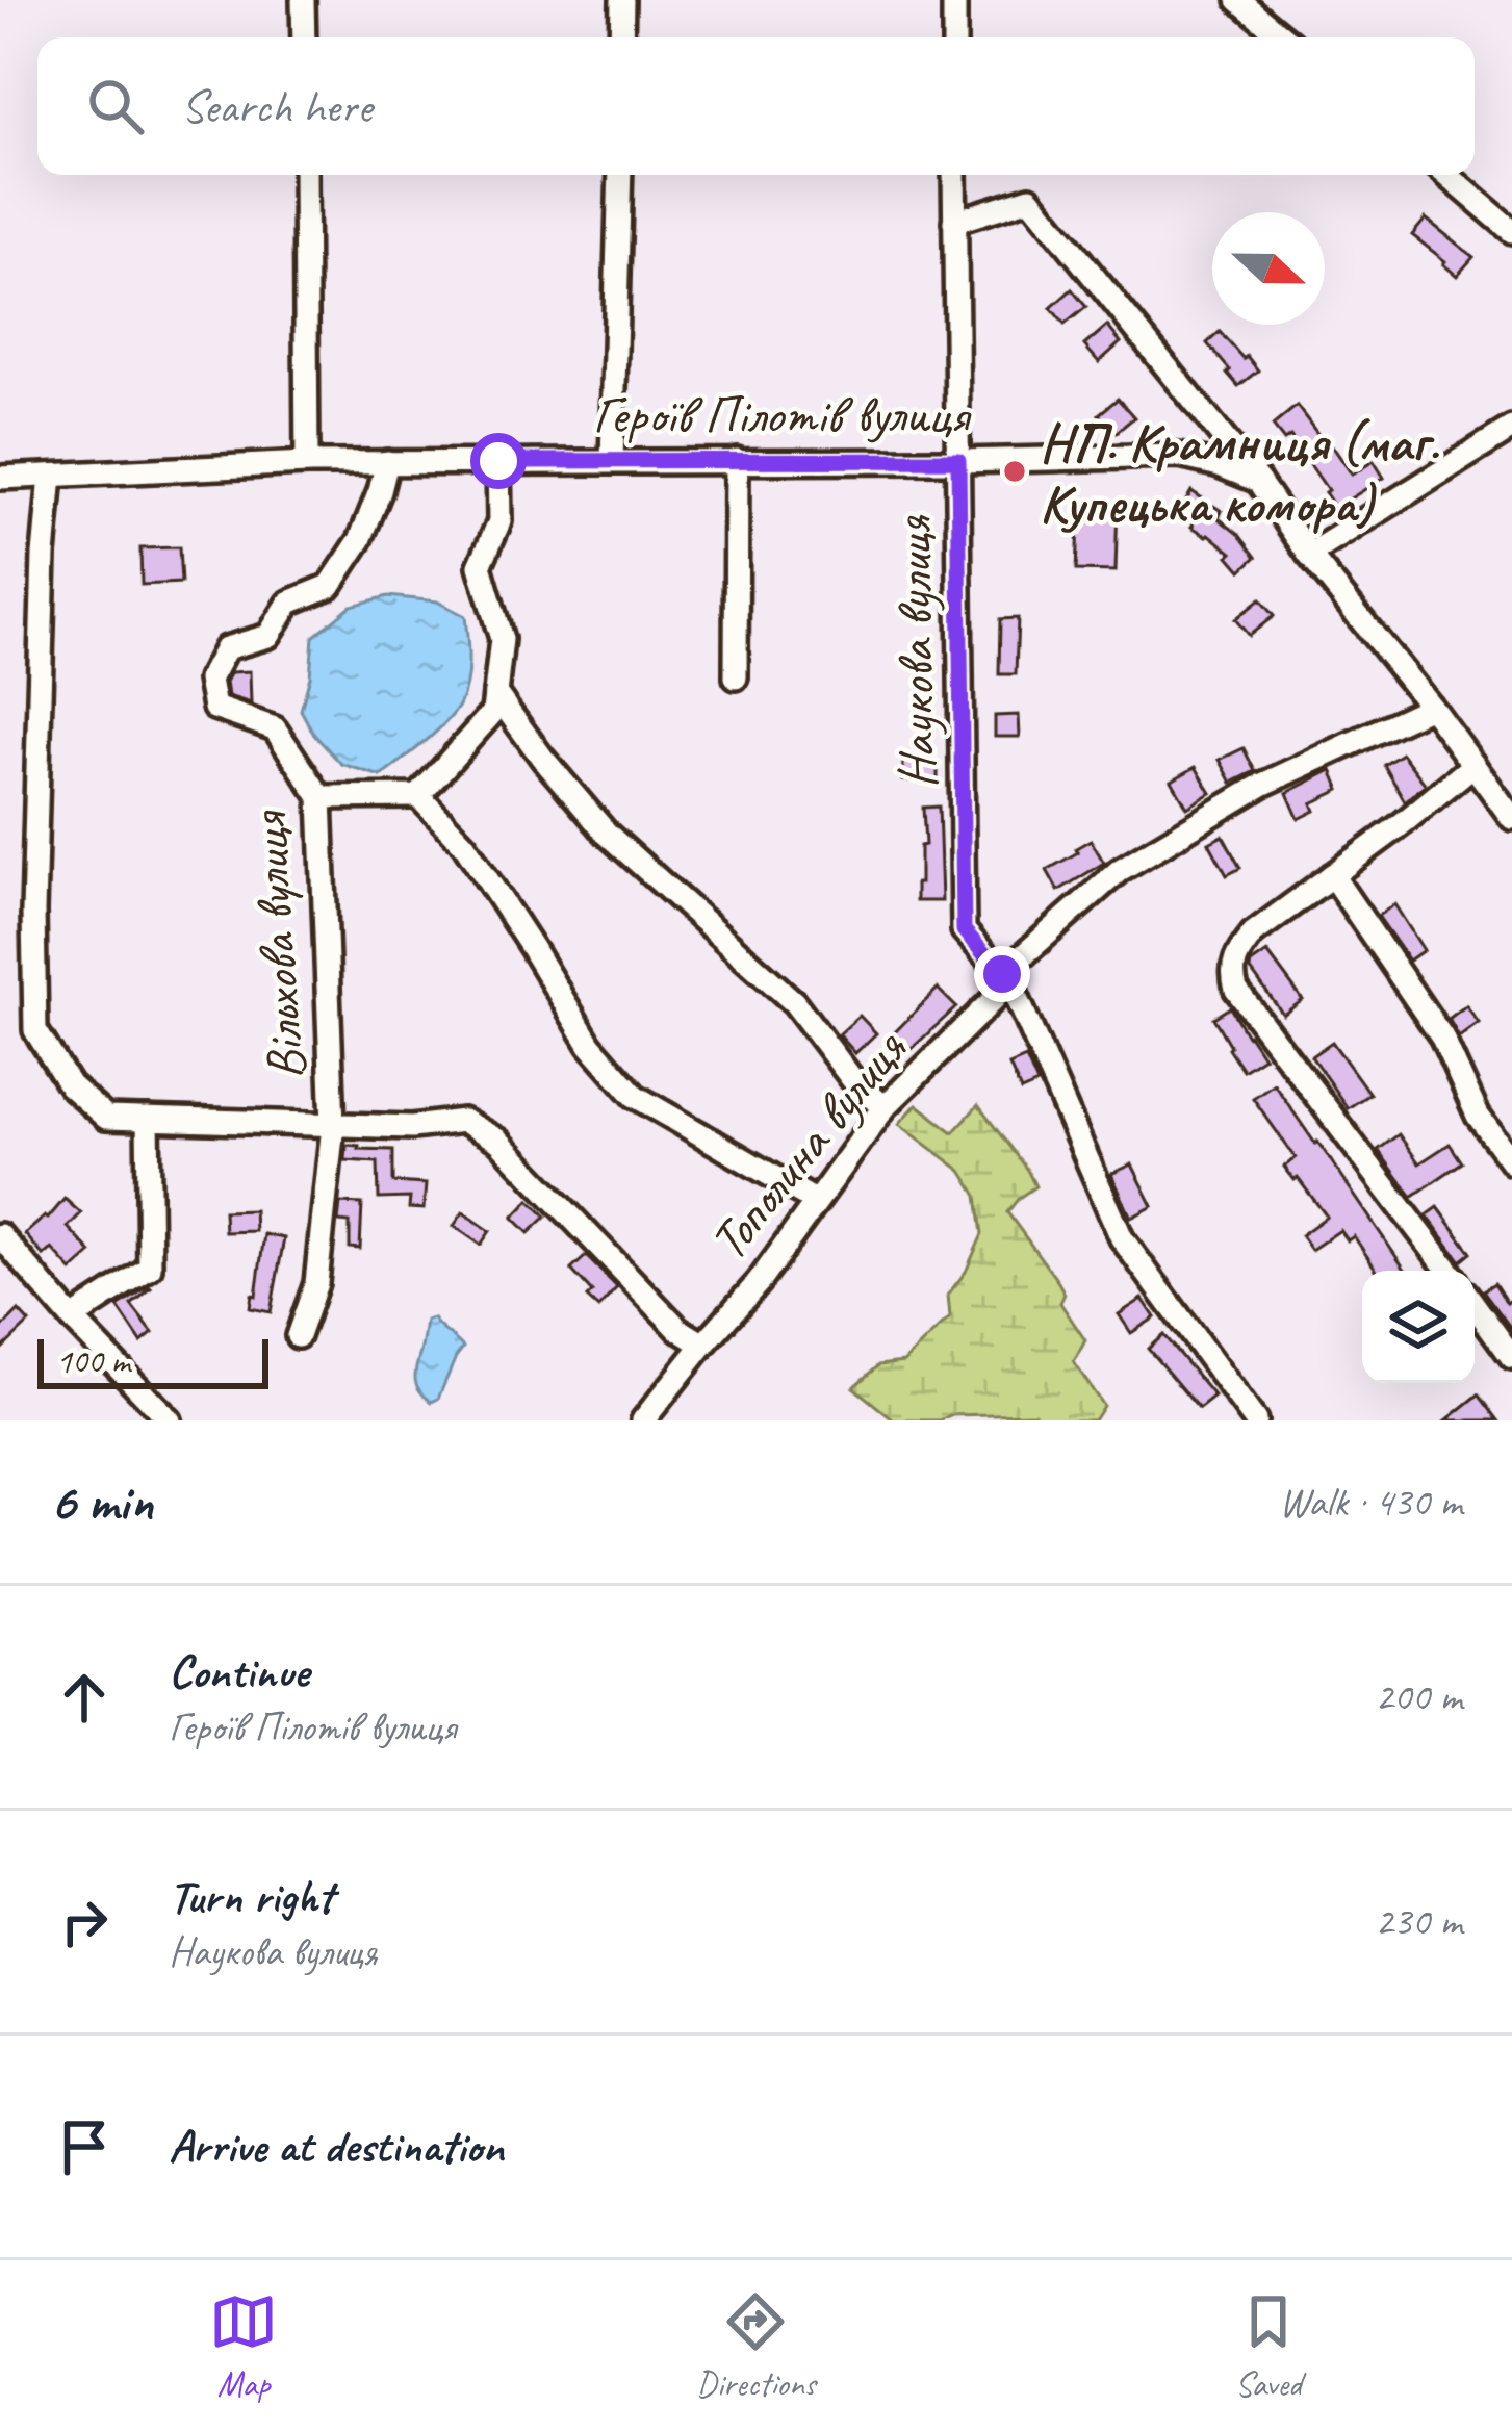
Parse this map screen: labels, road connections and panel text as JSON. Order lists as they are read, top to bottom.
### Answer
{
  "streets": {
    "street": [
      "Героїв Пілотів вулиця",
      "Наукова вулиця",
      "Вільхова вулиця",
      "Тополина вулиця"
    ]
  },
  "crossings": [
    ["Героїв Пілотів вулиця", "Наукова вулиця"],
    ["Героїв Пілотів вулиця", "Вільхова вулиця"],
    ["Наукова вулиця", "Тополина вулиця"]
  ],
  "places": ["НП. Крамниця (маг. Купецька комора)"],
  "scale_bar": "100 m",
  "north": "right",
  "page": {
    "search": "Search here",
    "scale": "100 m",
    "heading": ["6 min", "Walk · 430 m"],
    "list": [
      ["Continue", "Героїв Пілотів вулиця", "200 m"],
      ["Turn right", "Наукова вулиця", "230 m"],
      "Arrive at destination"
    ],
    "nav": ["Map", "Directions", "Saved"]
  }
}
